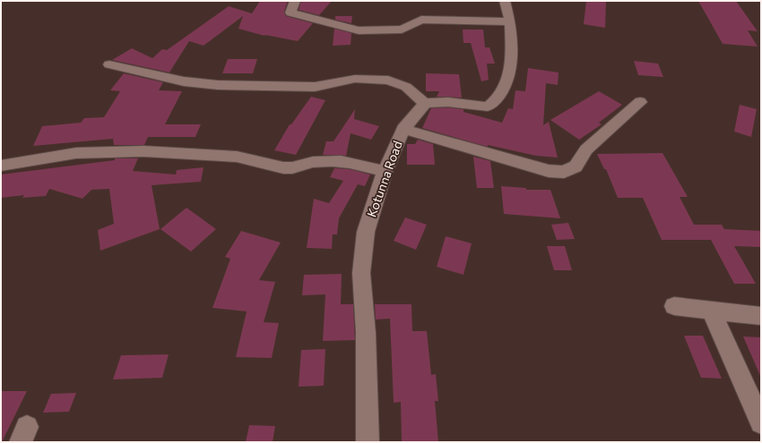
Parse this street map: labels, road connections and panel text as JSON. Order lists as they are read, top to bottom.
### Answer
{
  "streets": {
    "street": ["Kotunna Road"]
  }
}
